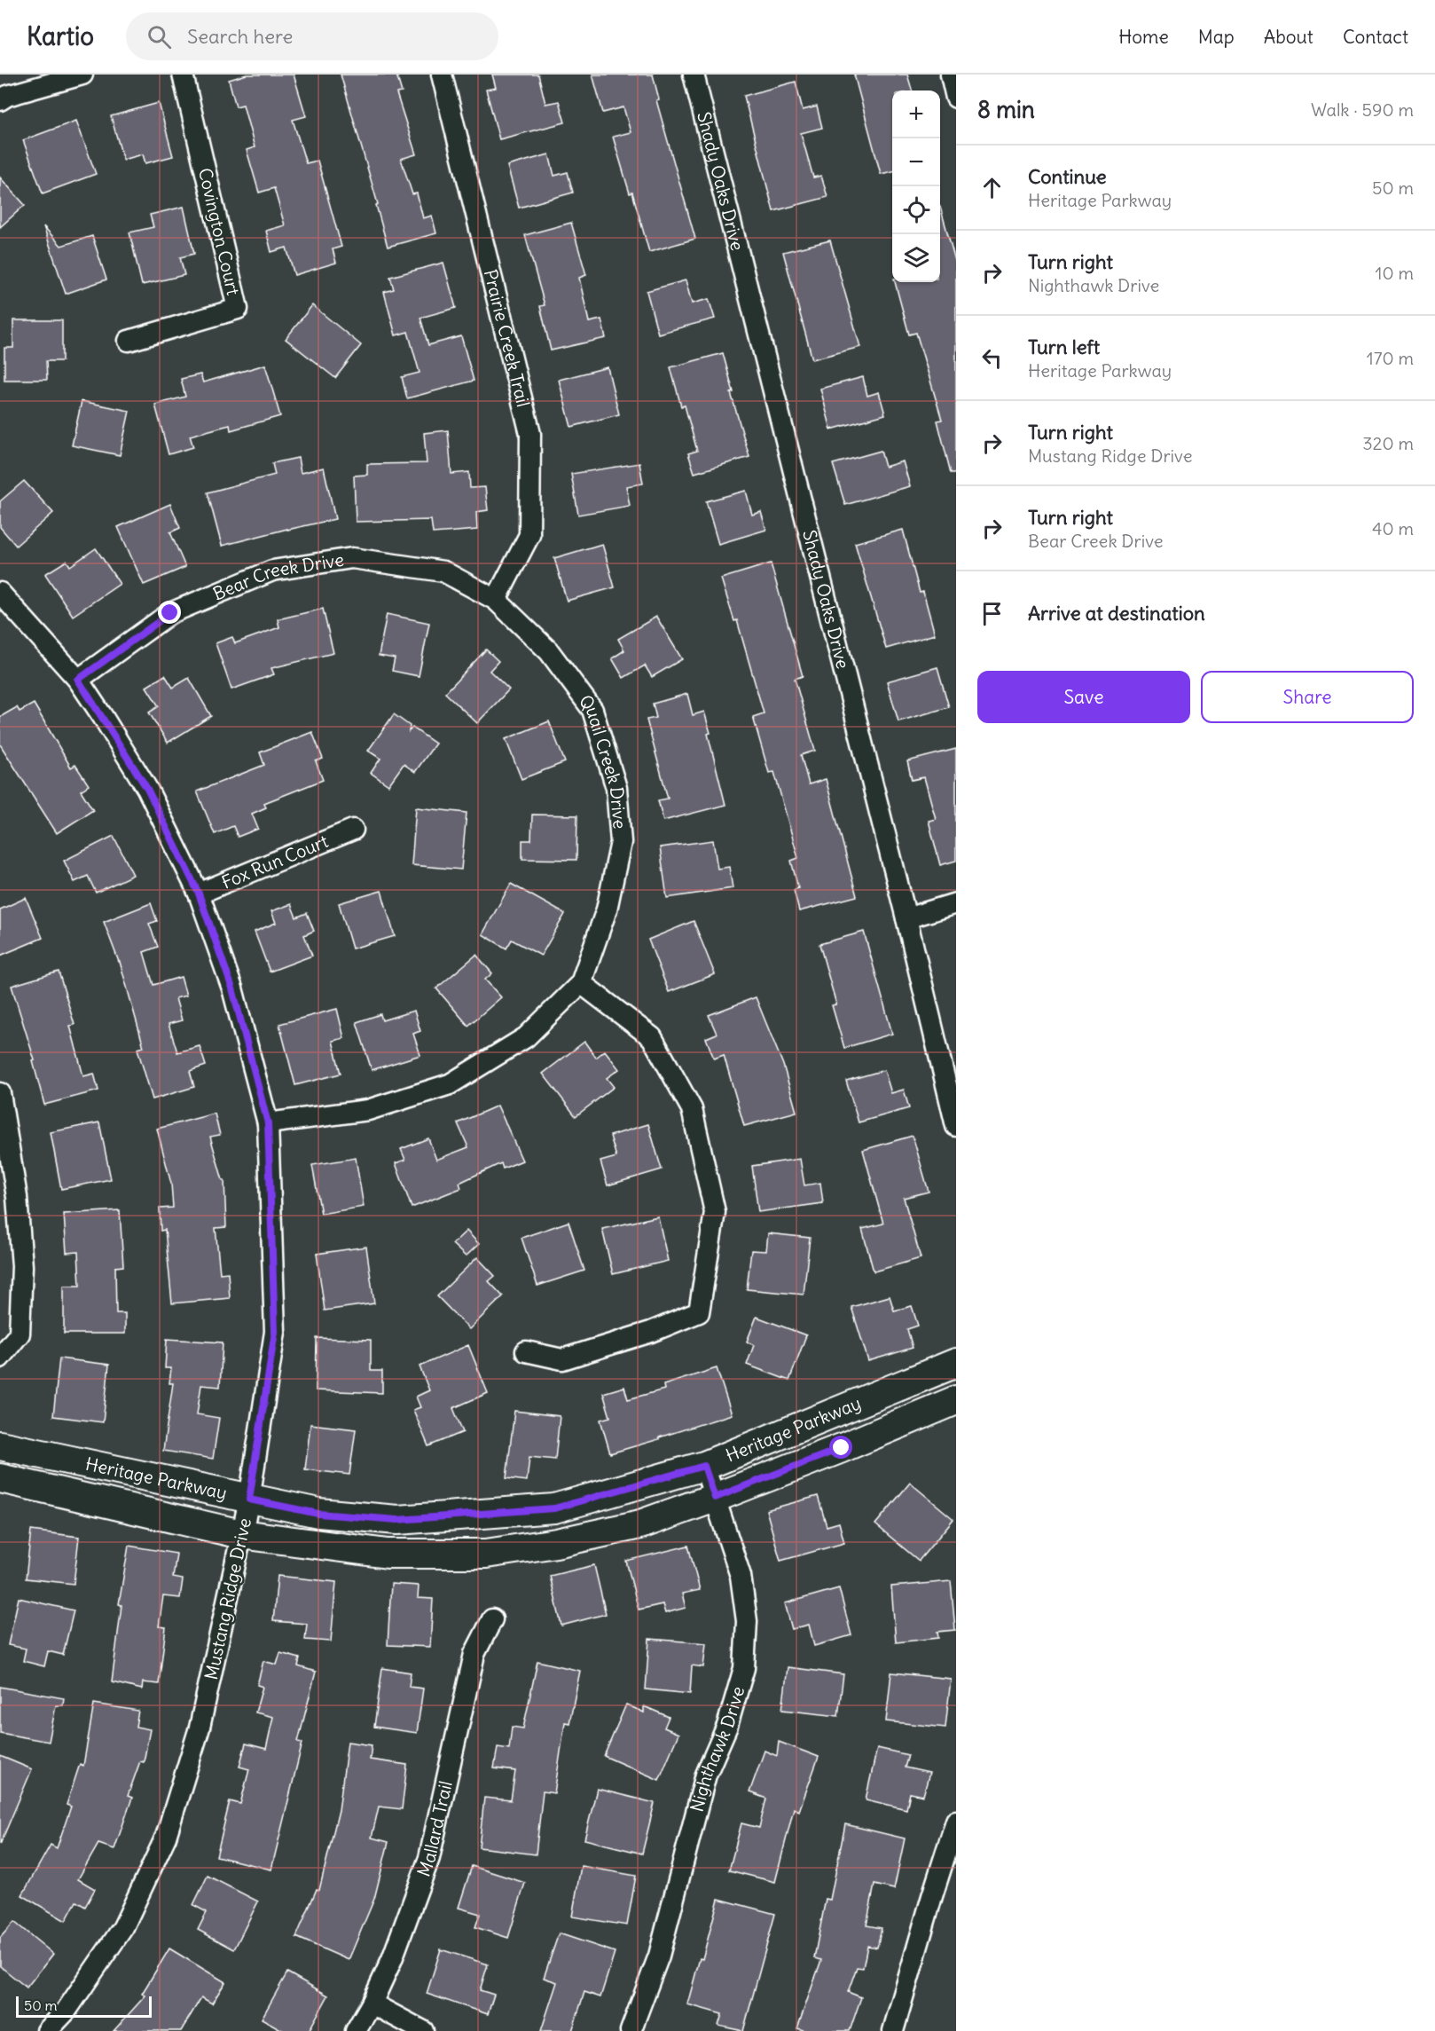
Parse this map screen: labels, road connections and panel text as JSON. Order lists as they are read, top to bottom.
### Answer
{
  "streets": {
    "main road": ["Heritage Parkway"],
    "street": [
      "Shady Oaks Drive",
      "Covington Court",
      "Prairie Creek Trail",
      "Bear Creek Drive",
      "Quail Creek Drive",
      "Fox Run Court",
      "Mustang Ridge Drive",
      "Nighthawk Drive",
      "Mallard Trail"
    ]
  },
  "crossings": [
    ["Prairie Creek Trail", "Bear Creek Drive"],
    ["Prairie Creek Trail", "Quail Creek Drive"],
    ["Bear Creek Drive", "Quail Creek Drive"],
    ["Bear Creek Drive", "Mustang Ridge Drive"],
    ["Quail Creek Drive", "Mustang Ridge Drive"],
    ["Fox Run Court", "Mustang Ridge Drive"],
    ["Heritage Parkway", "Mustang Ridge Drive"],
    ["Heritage Parkway", "Nighthawk Drive"]
  ],
  "scale_bar": "50 m",
  "page": {
    "header": "Kartio",
    "search": "Search here",
    "nav": [
      "Home",
      "Map",
      "About",
      "Contact"
    ],
    "heading": ["8 min", "Walk · 590 m"],
    "map_buttons": ["+", "−"],
    "list": [
      ["Continue", "Heritage Parkway", "50 m"],
      ["Turn right", "Nighthawk Drive", "10 m"],
      ["Turn left", "Heritage Parkway", "170 m"],
      ["Turn right", "Mustang Ridge Drive", "320 m"],
      ["Turn right", "Bear Creek Drive", "40 m"],
      "Arrive at destination"
    ],
    "buttons": ["Save", "Share"],
    "scale": "50 m"
  }
}
